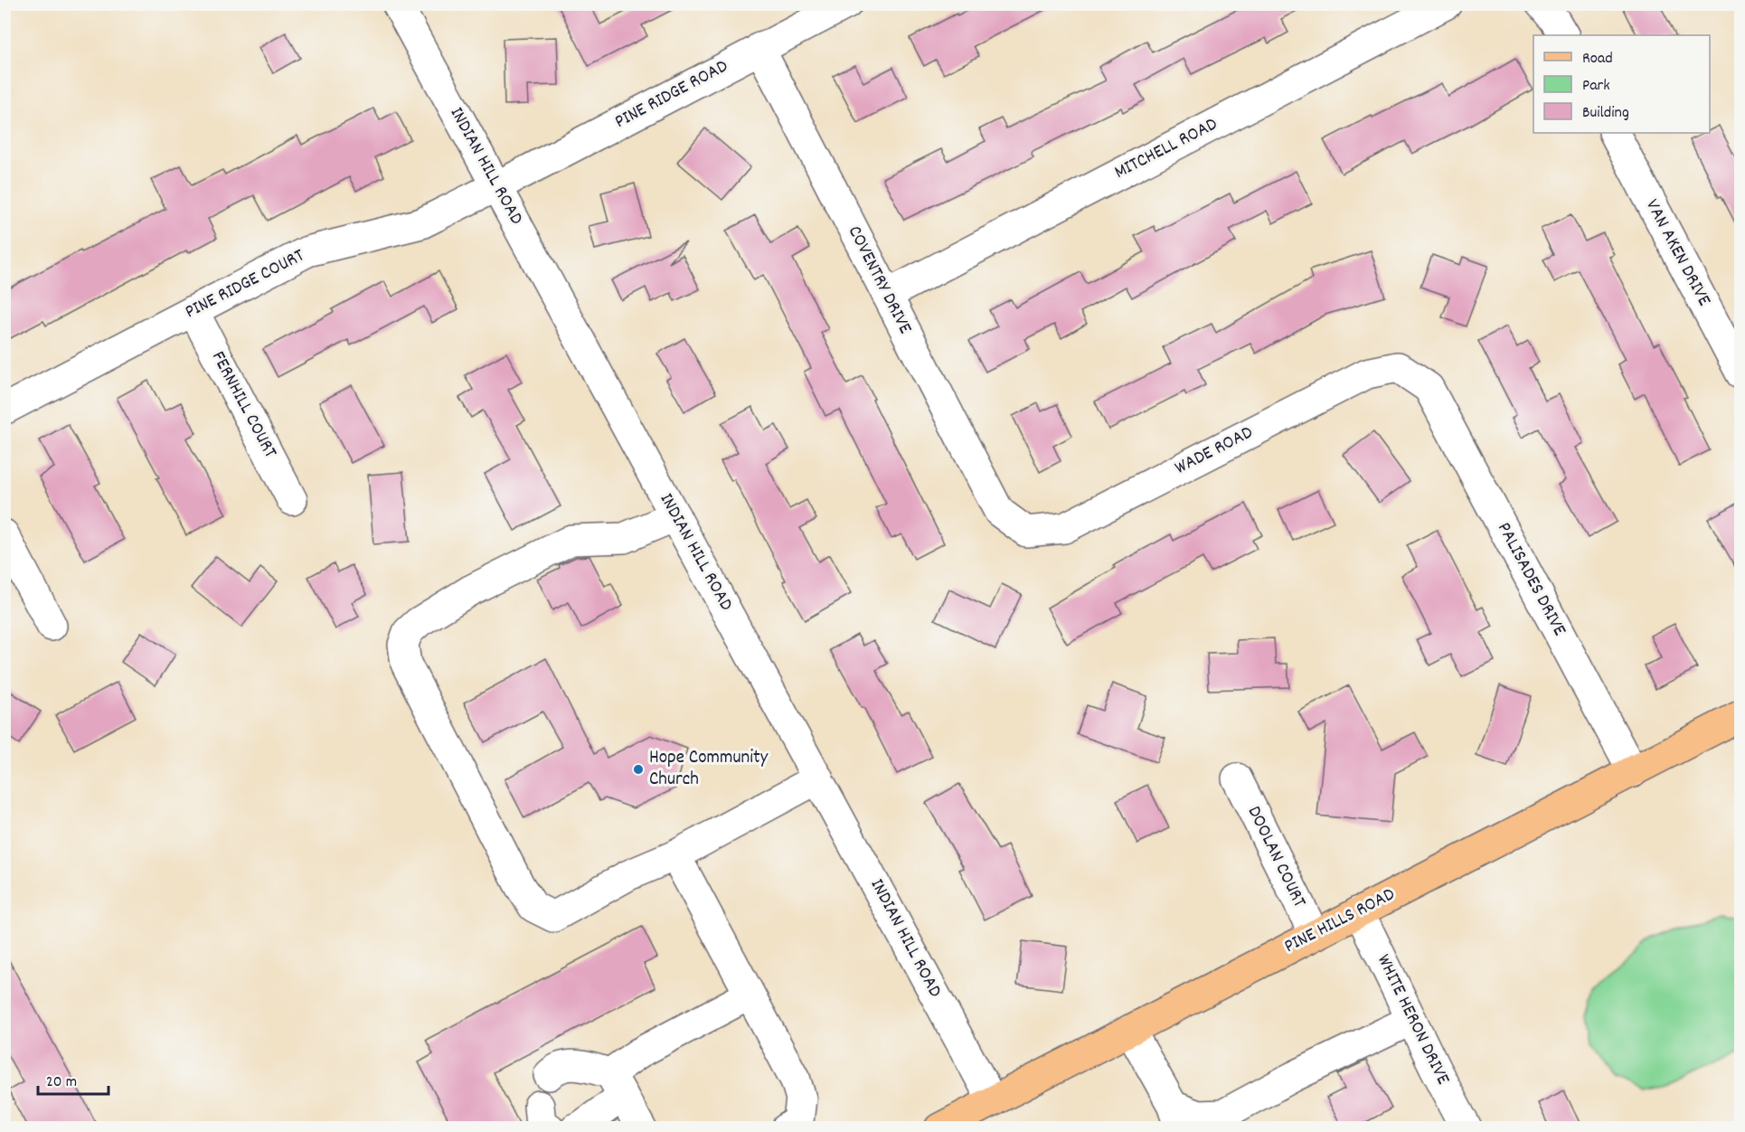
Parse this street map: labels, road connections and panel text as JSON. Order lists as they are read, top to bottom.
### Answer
{
  "streets": {
    "main road": ["PINE HILLS ROAD"],
    "street": [
      "PINE RIDGE ROAD",
      "MITCHELL ROAD",
      "INDIAN HILL ROAD",
      "VAN AKEN DRIVE",
      "COVENTRY DRIVE",
      "PINE RIDGE COURT",
      "FERNHILL COURT",
      "WADE ROAD",
      "PALISADES DRIVE",
      "DOOLAN COURT",
      "WHITE HERON DRIVE"
    ]
  },
  "crossings": [
    ["PINE RIDGE ROAD", "INDIAN HILL ROAD"],
    ["PINE RIDGE ROAD", "COVENTRY DRIVE"],
    ["PINE RIDGE ROAD", "PINE RIDGE COURT"],
    ["MITCHELL ROAD", "COVENTRY DRIVE"],
    ["INDIAN HILL ROAD", "PINE RIDGE COURT"],
    ["INDIAN HILL ROAD", "PINE HILLS ROAD"],
    ["COVENTRY DRIVE", "WADE ROAD"],
    ["PINE RIDGE COURT", "FERNHILL COURT"],
    ["WADE ROAD", "PALISADES DRIVE"],
    ["PALISADES DRIVE", "PINE HILLS ROAD"],
    ["DOOLAN COURT", "PINE HILLS ROAD"],
    ["PINE HILLS ROAD", "WHITE HERON DRIVE"]
  ],
  "places": ["Hope Community Church"],
  "legend": ["Road", "Park", "Building"],
  "scale_bar": "20 m"
}
